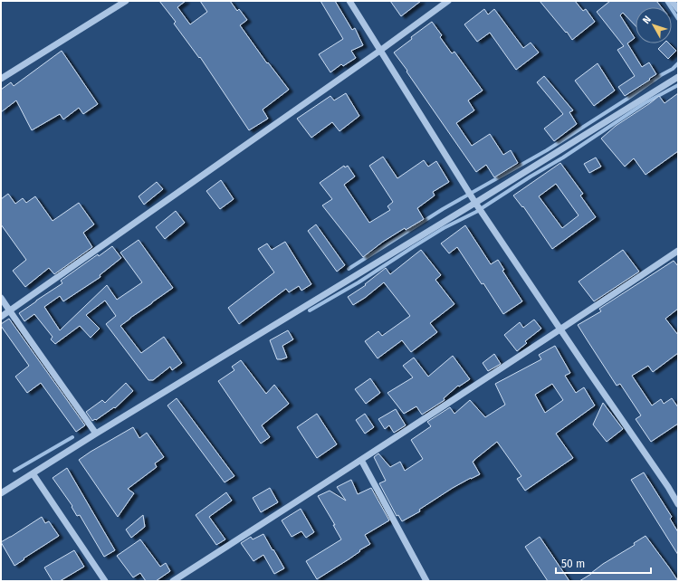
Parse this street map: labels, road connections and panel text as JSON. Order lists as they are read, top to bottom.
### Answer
{
  "scale_bar": "50 m",
  "north": "top left"
}
